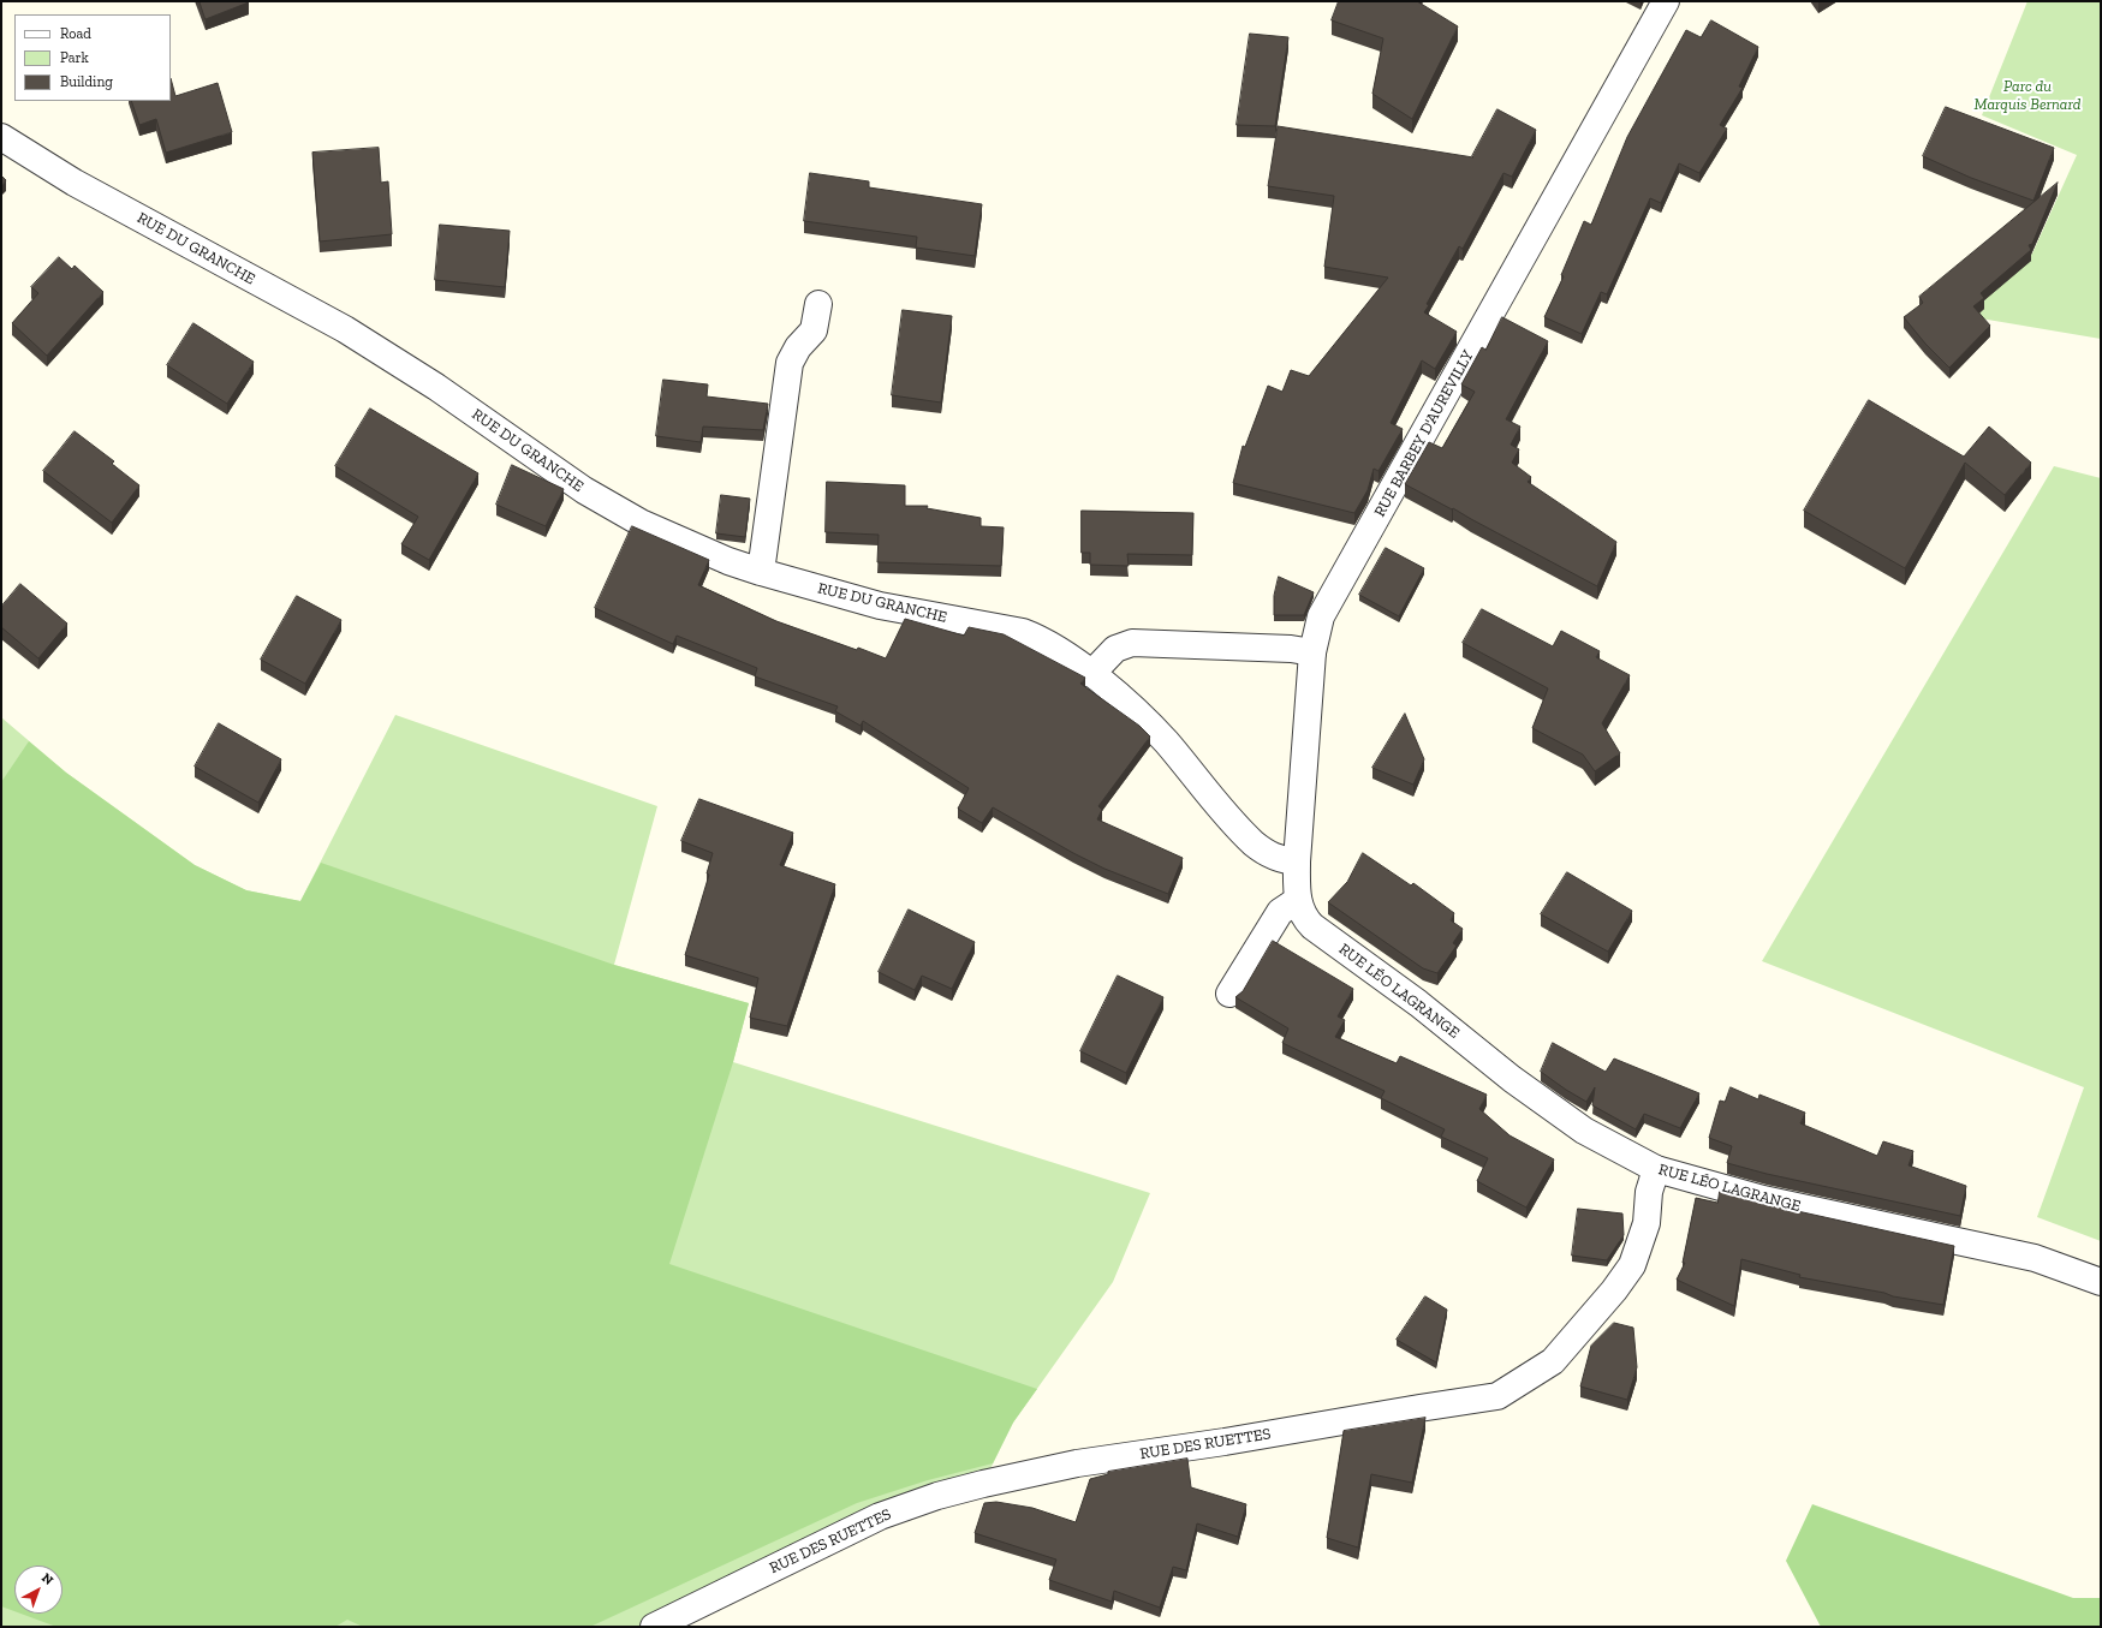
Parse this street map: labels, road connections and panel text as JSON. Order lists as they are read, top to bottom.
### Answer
{
  "streets": {
    "street": [
      "RUE DU GRANCHE",
      "RUE BARBEY D'AUREVILLY",
      "RUE LÉO LAGRANGE",
      "RUE DES RUETTES"
    ]
  },
  "crossings": [
    ["RUE DU GRANCHE", "RUE BARBEY D'AUREVILLY"],
    ["RUE BARBEY D'AUREVILLY", "RUE LÉO LAGRANGE"],
    ["RUE LÉO LAGRANGE", "RUE DES RUETTES"]
  ],
  "parks": ["Parc du Marquis Bernard"],
  "legend": ["Road", "Park", "Building"],
  "north": "top right"
}
